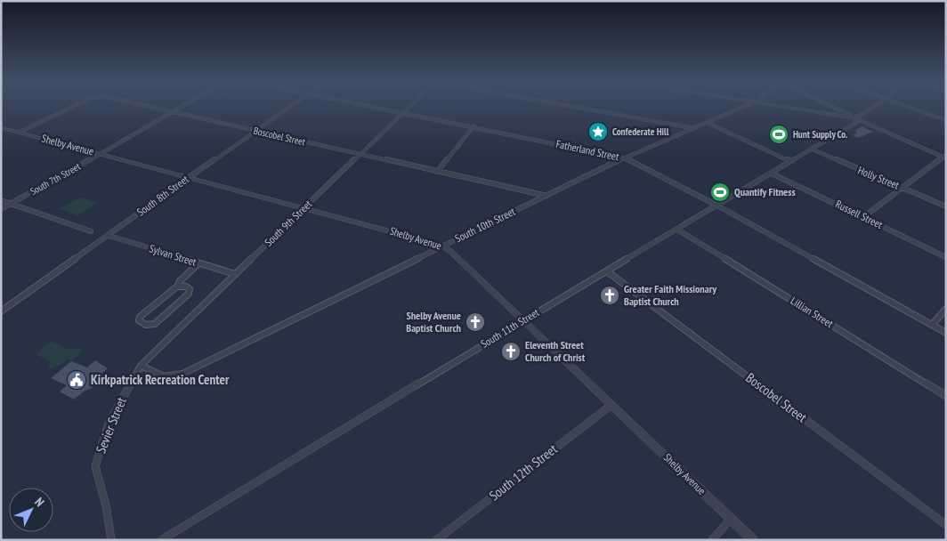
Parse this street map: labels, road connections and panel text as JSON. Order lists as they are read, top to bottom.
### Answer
{
  "streets": {
    "street": [
      "Boscobel Street",
      "Shelby Avenue",
      "Fatherland Street",
      "Holly Street",
      "South 7th Street",
      "South 8th Street",
      "Russell Street",
      "South 9th Street",
      "South 10th Street",
      "Sylvan Street",
      "Lillian Street",
      "South 11th Street",
      "Sevier Street",
      "South 12th Street"
    ]
  },
  "crossings": [
    ["Boscobel Street", "Shelby Avenue"],
    ["Boscobel Street", "South 7th Street"],
    ["Boscobel Street", "South 8th Street"],
    ["Boscobel Street", "South 9th Street"],
    ["Boscobel Street", "South 10th Street"],
    ["Boscobel Street", "South 11th Street"],
    ["Shelby Avenue", "South 7th Street"],
    ["Shelby Avenue", "South 8th Street"],
    ["Shelby Avenue", "South 9th Street"],
    ["Shelby Avenue", "South 10th Street"],
    ["Shelby Avenue", "South 11th Street"],
    ["Shelby Avenue", "South 12th Street"],
    ["Fatherland Street", "South 9th Street"],
    ["Fatherland Street", "South 10th Street"],
    ["Fatherland Street", "South 11th Street"],
    ["Holly Street", "South 11th Street"],
    ["South 8th Street", "Sylvan Street"],
    ["Russell Street", "South 11th Street"],
    ["South 9th Street", "South 10th Street"],
    ["South 9th Street", "Sylvan Street"],
    ["South 9th Street", "Sevier Street"],
    ["South 10th Street", "Sevier Street"],
    ["Lillian Street", "South 11th Street"]
  ],
  "places": {
    "place": ["Confederate Hill"],
    "sports": ["Hunt Supply Co.", "Quantify Fitness"],
    "church": ["Greater Faith Missionary Baptist Church", "Shelby Avenue Baptist Church", "Eleventh Street Church of Christ"],
    "public building": ["Kirkpatrick Recreation Center"]
  },
  "north": "top right"
}
